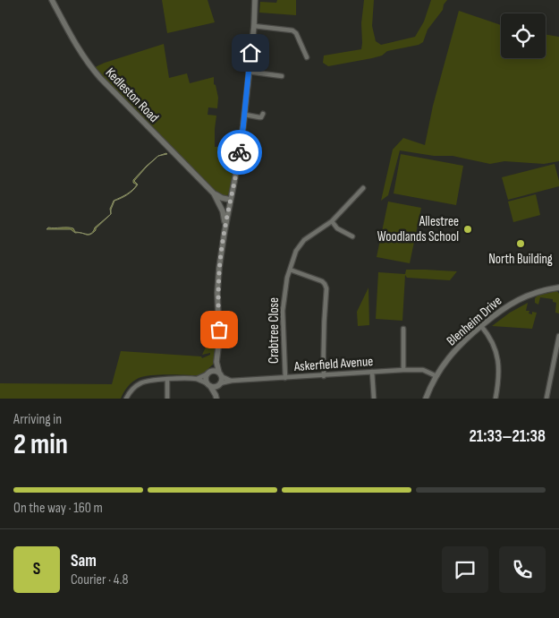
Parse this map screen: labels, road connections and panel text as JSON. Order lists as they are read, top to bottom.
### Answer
{
  "streets": {
    "street": [
      "Kedleston Road",
      "Blenheim Drive",
      "Crabtree Close",
      "Askerfield Avenue"
    ]
  },
  "crossings": [
    ["Kedleston Road", "Askerfield Avenue"],
    ["Blenheim Drive", "Askerfield Avenue"],
    ["Crabtree Close", "Askerfield Avenue"]
  ],
  "places": ["Allestree Woodlands School", "North Building"],
  "page": {
    "heading": ["2 min", "Arriving in", "21:33–21:38"],
    "panel": ["Sam", "Courier · 4.8"],
    "bar": "On the way · 160 m",
    "round": "S"
  }
}
